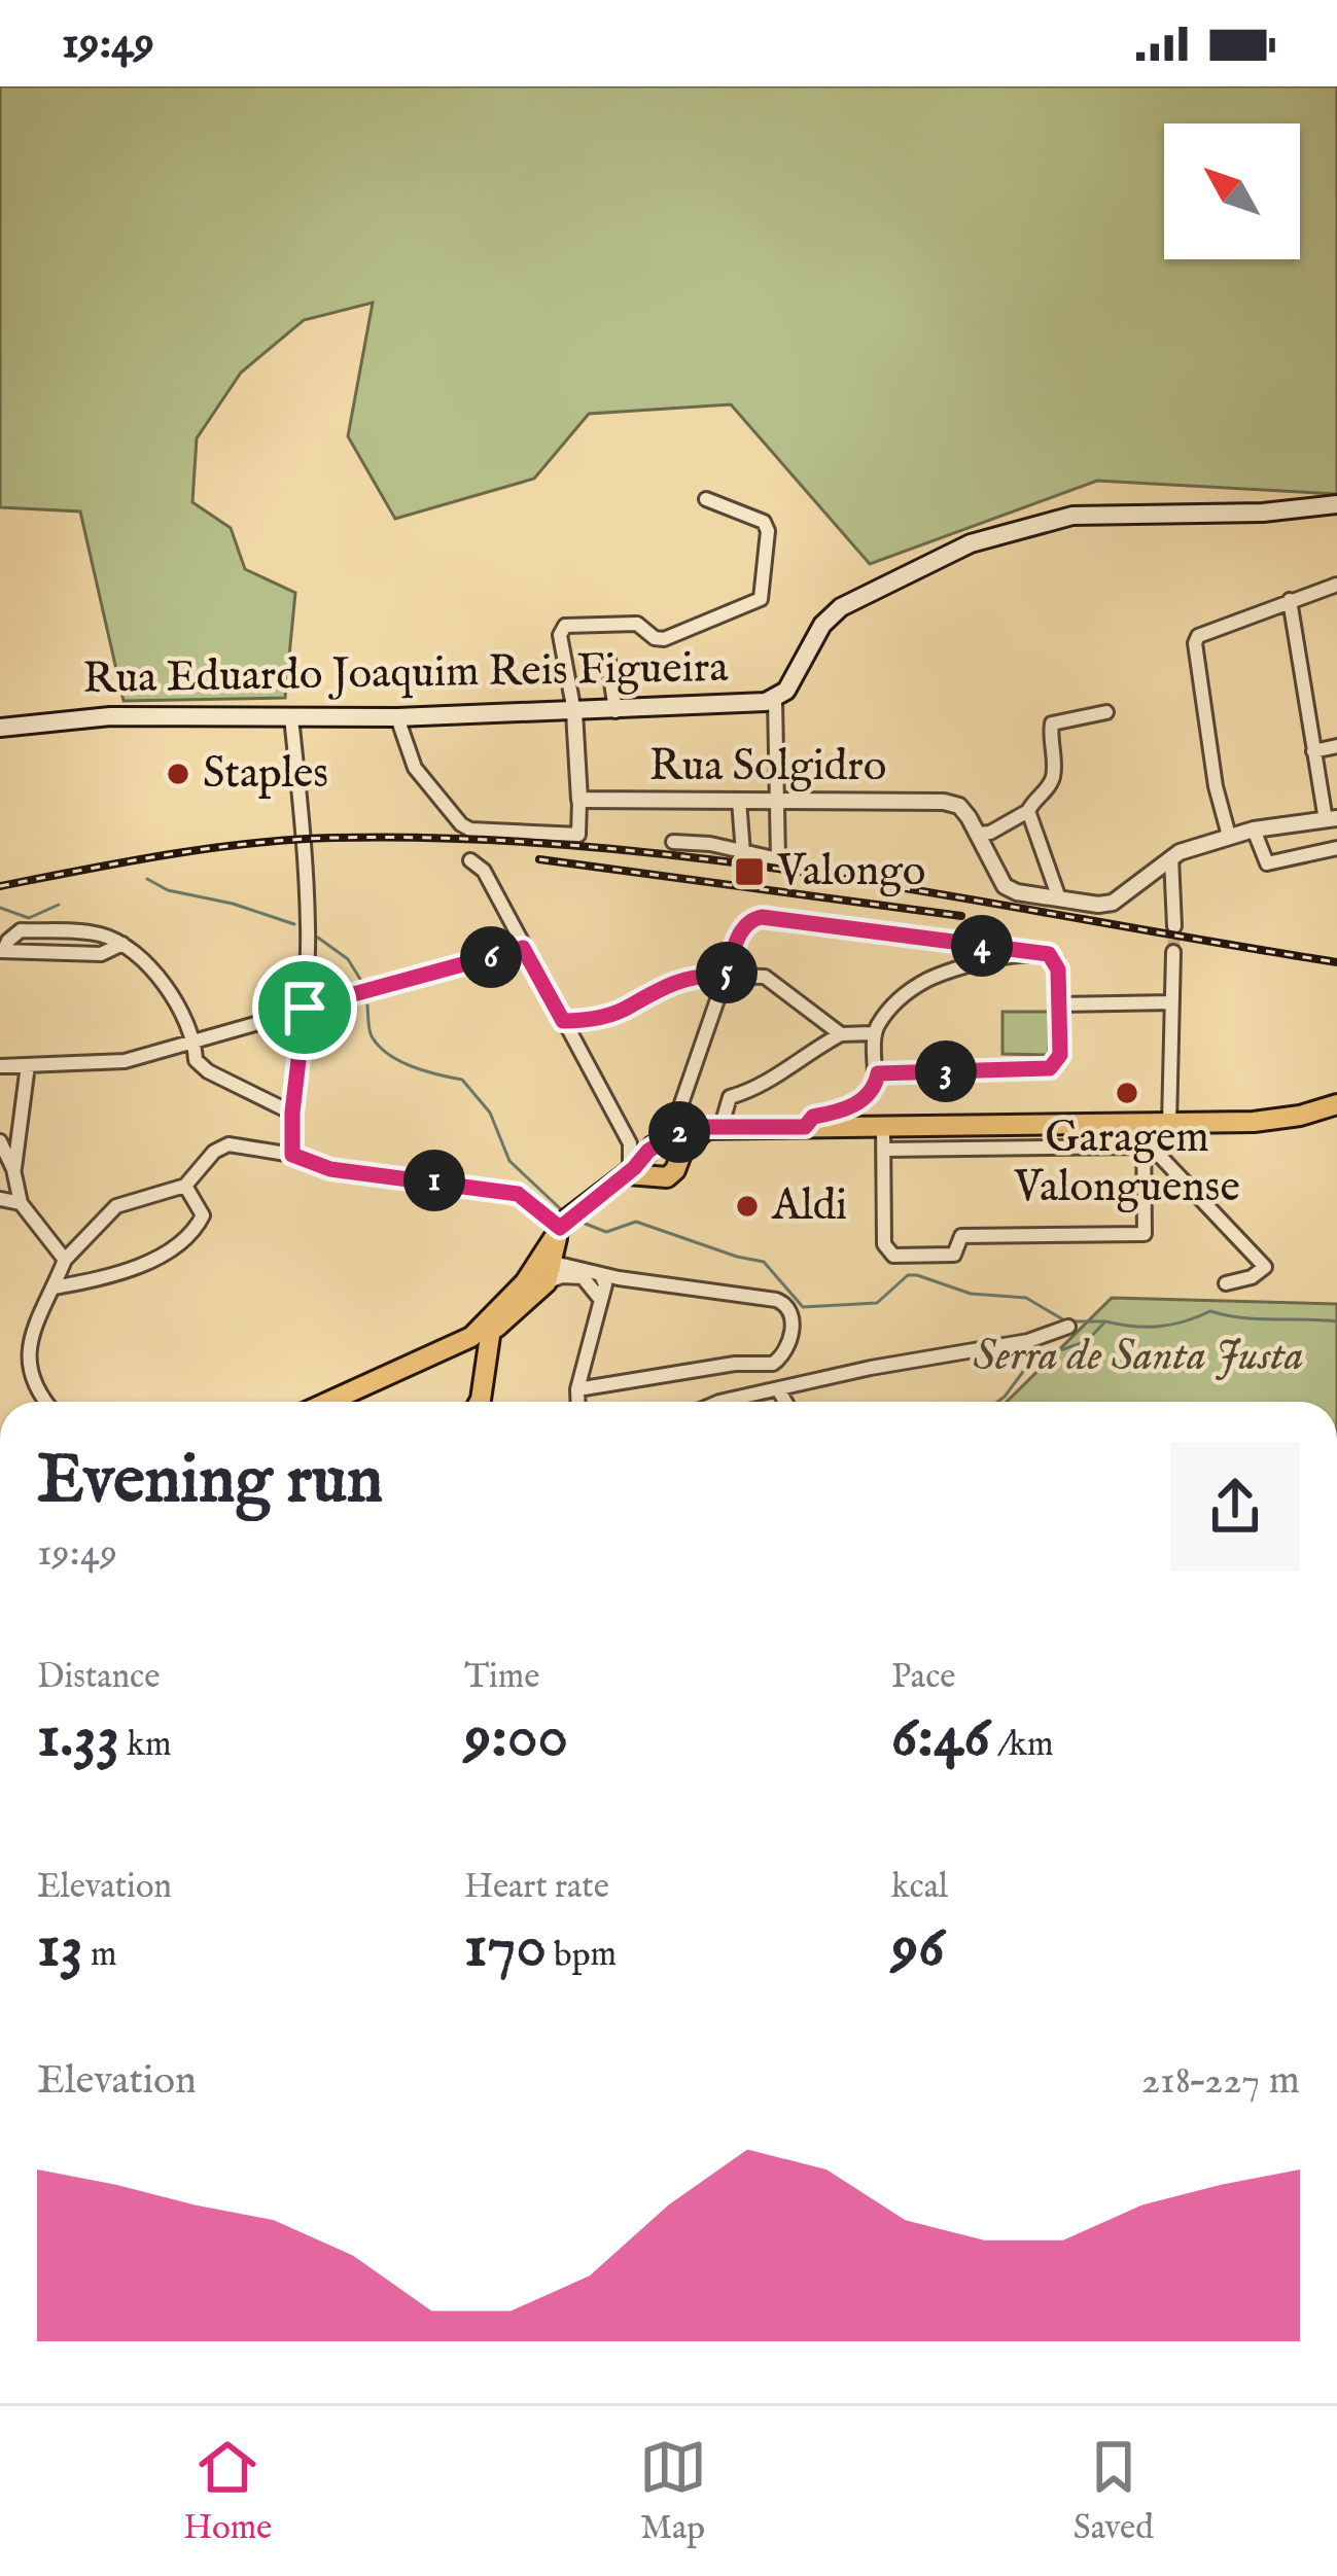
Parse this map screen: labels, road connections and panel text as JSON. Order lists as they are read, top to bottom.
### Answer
{
  "streets": {
    "main road": ["Rua Eduardo Joaquim Reis Figueira"],
    "street": ["Rua Solgidro"]
  },
  "parks": ["Serra de Santa Justa"],
  "places": {
    "other": ["Staples", "Garagem Valonguense", "Aldi"],
    "transit": ["Valongo"]
  },
  "north": "top left",
  "page": {
    "status": "19:49",
    "pins": [
      "4",
      "6",
      "5",
      "3",
      "2",
      "1"
    ],
    "heading": ["Evening run", "19:49"],
    "stats": [
      ["Distance", "1.33 km"],
      ["Time", "9:00"],
      ["Pace", "6:46 /km"],
      ["Elevation", "13 m"],
      ["Heart rate", "170 bpm"],
      ["kcal", "96"]
    ],
    "chart": ["Elevation", "218–227 m"],
    "tabs": ["Home", "Map", "Saved"]
  }
}
